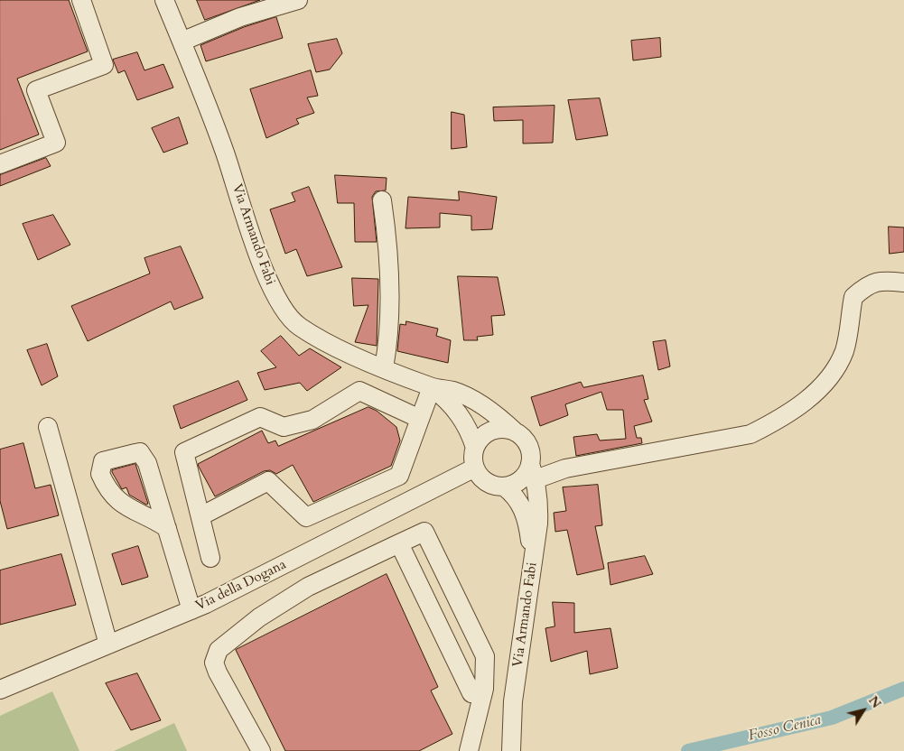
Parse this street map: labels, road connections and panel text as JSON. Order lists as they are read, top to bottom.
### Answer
{
  "streets": {
    "street": ["Via Armando Fabi", "Via della Dogana"]
  },
  "crossings": [
    ["Via Armando Fabi", "Via della Dogana"]
  ],
  "water": ["Fosso Cenica"],
  "north": "top right"
}
